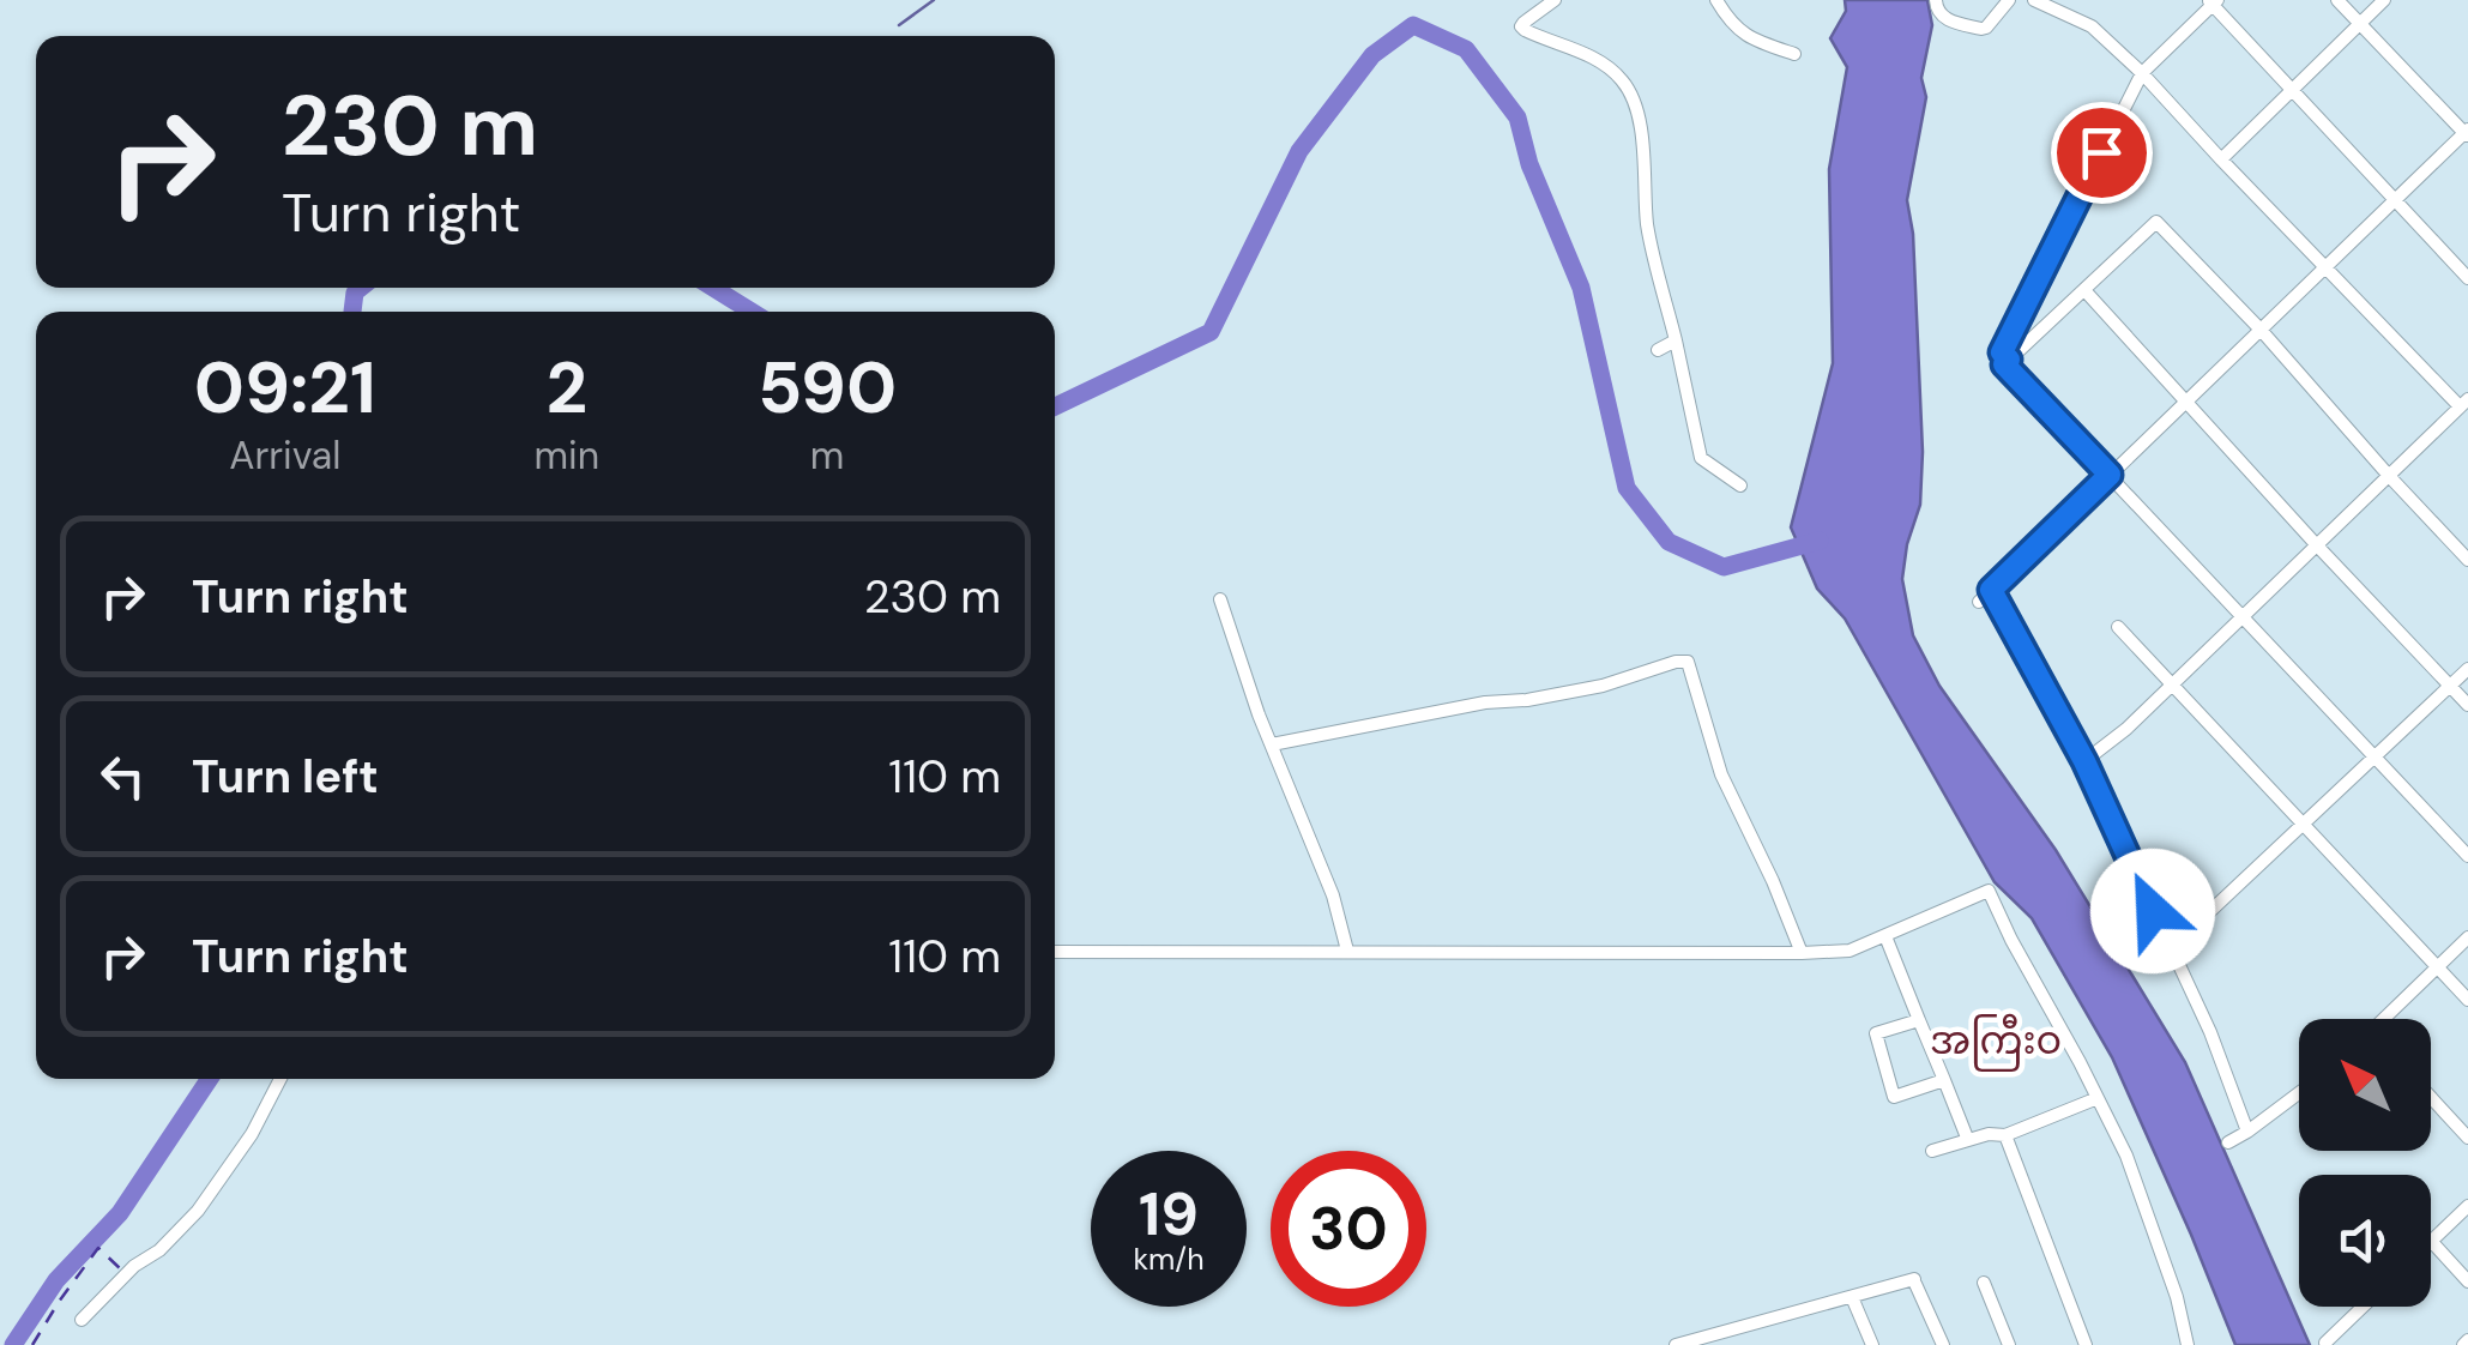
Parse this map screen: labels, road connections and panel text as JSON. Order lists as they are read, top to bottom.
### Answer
{
  "districts": ["အကြီးဝ"],
  "north": "top left",
  "page": {
    "turn": ["230 m", "Turn right"],
    "eta": [
      "09:21",
      "Arrival",
      "2",
      "min",
      "590",
      "m"
    ],
    "list": [
      {
        "name": "Turn right",
        "value": "230 m"
      },
      {
        "name": "Turn left",
        "value": "110 m"
      },
      {
        "name": "Turn right",
        "value": "110 m"
      }
    ],
    "speed": "19 km/h",
    "limit": "30"
  }
}
